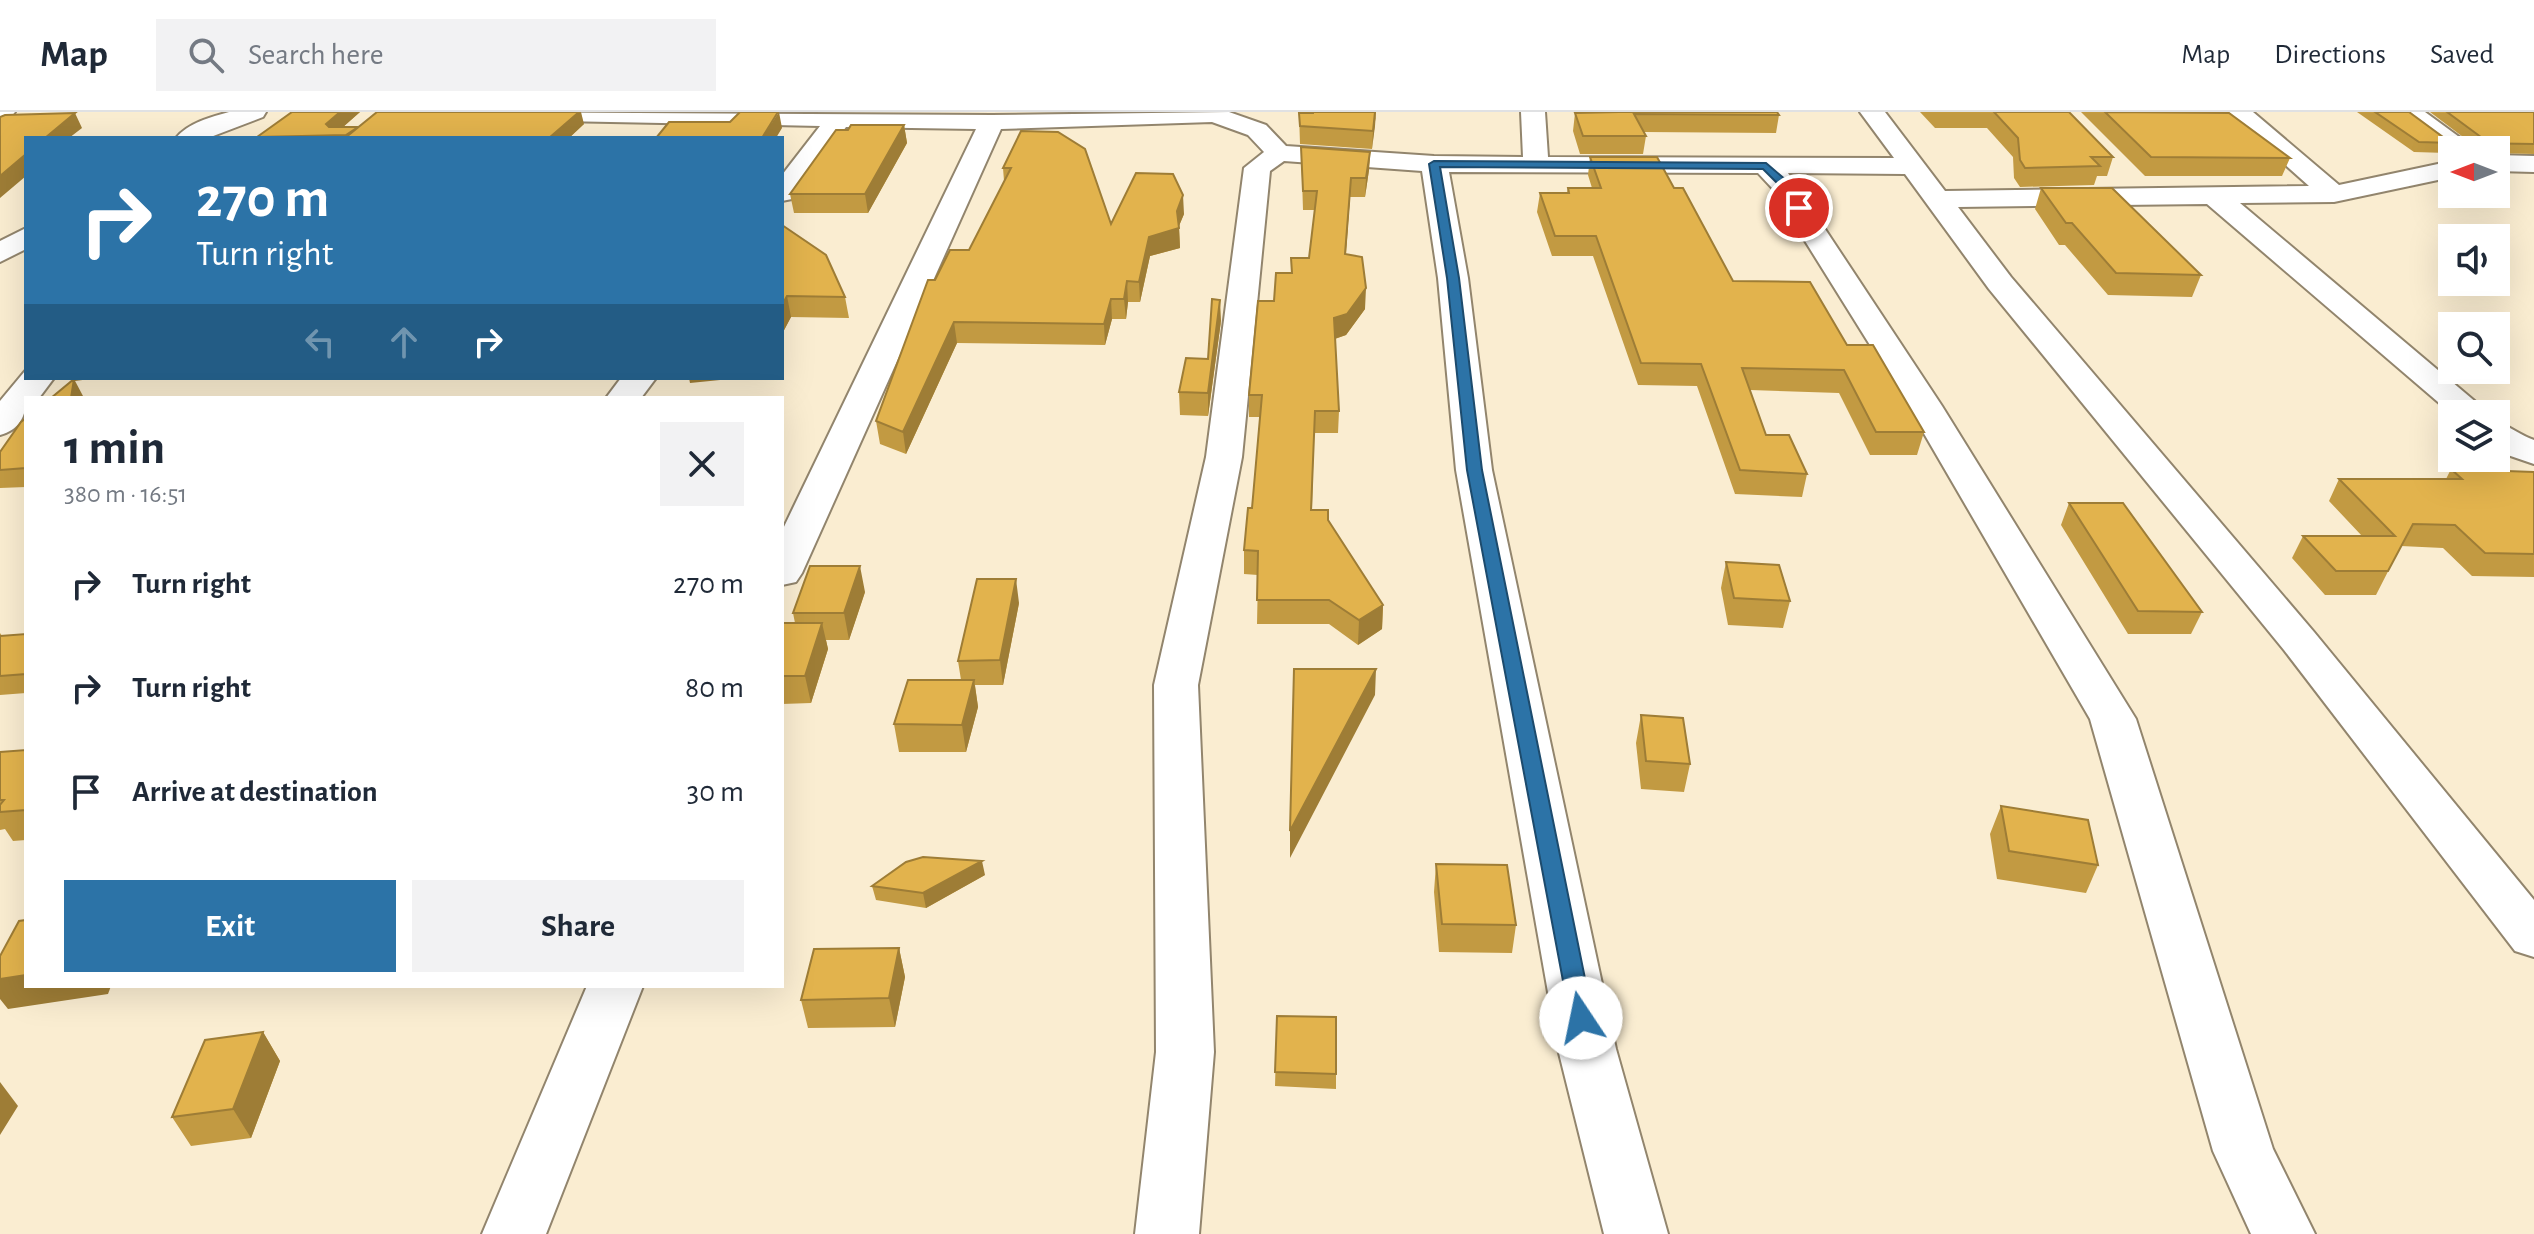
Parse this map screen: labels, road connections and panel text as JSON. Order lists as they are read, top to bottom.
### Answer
{
  "north": "left",
  "page": {
    "header": "Map",
    "search": "Search here",
    "nav": ["Map", "Directions", "Saved"],
    "turn": ["270 m", "Turn right"],
    "heading": ["1 min", "380 m · 16:51"],
    "list": [
      {
        "name": "Turn right",
        "value": "270 m"
      },
      {
        "name": "Turn right",
        "value": "80 m"
      },
      {
        "name": "Arrive at destination",
        "value": "30 m"
      }
    ],
    "buttons": ["Exit", "Share"]
  }
}
